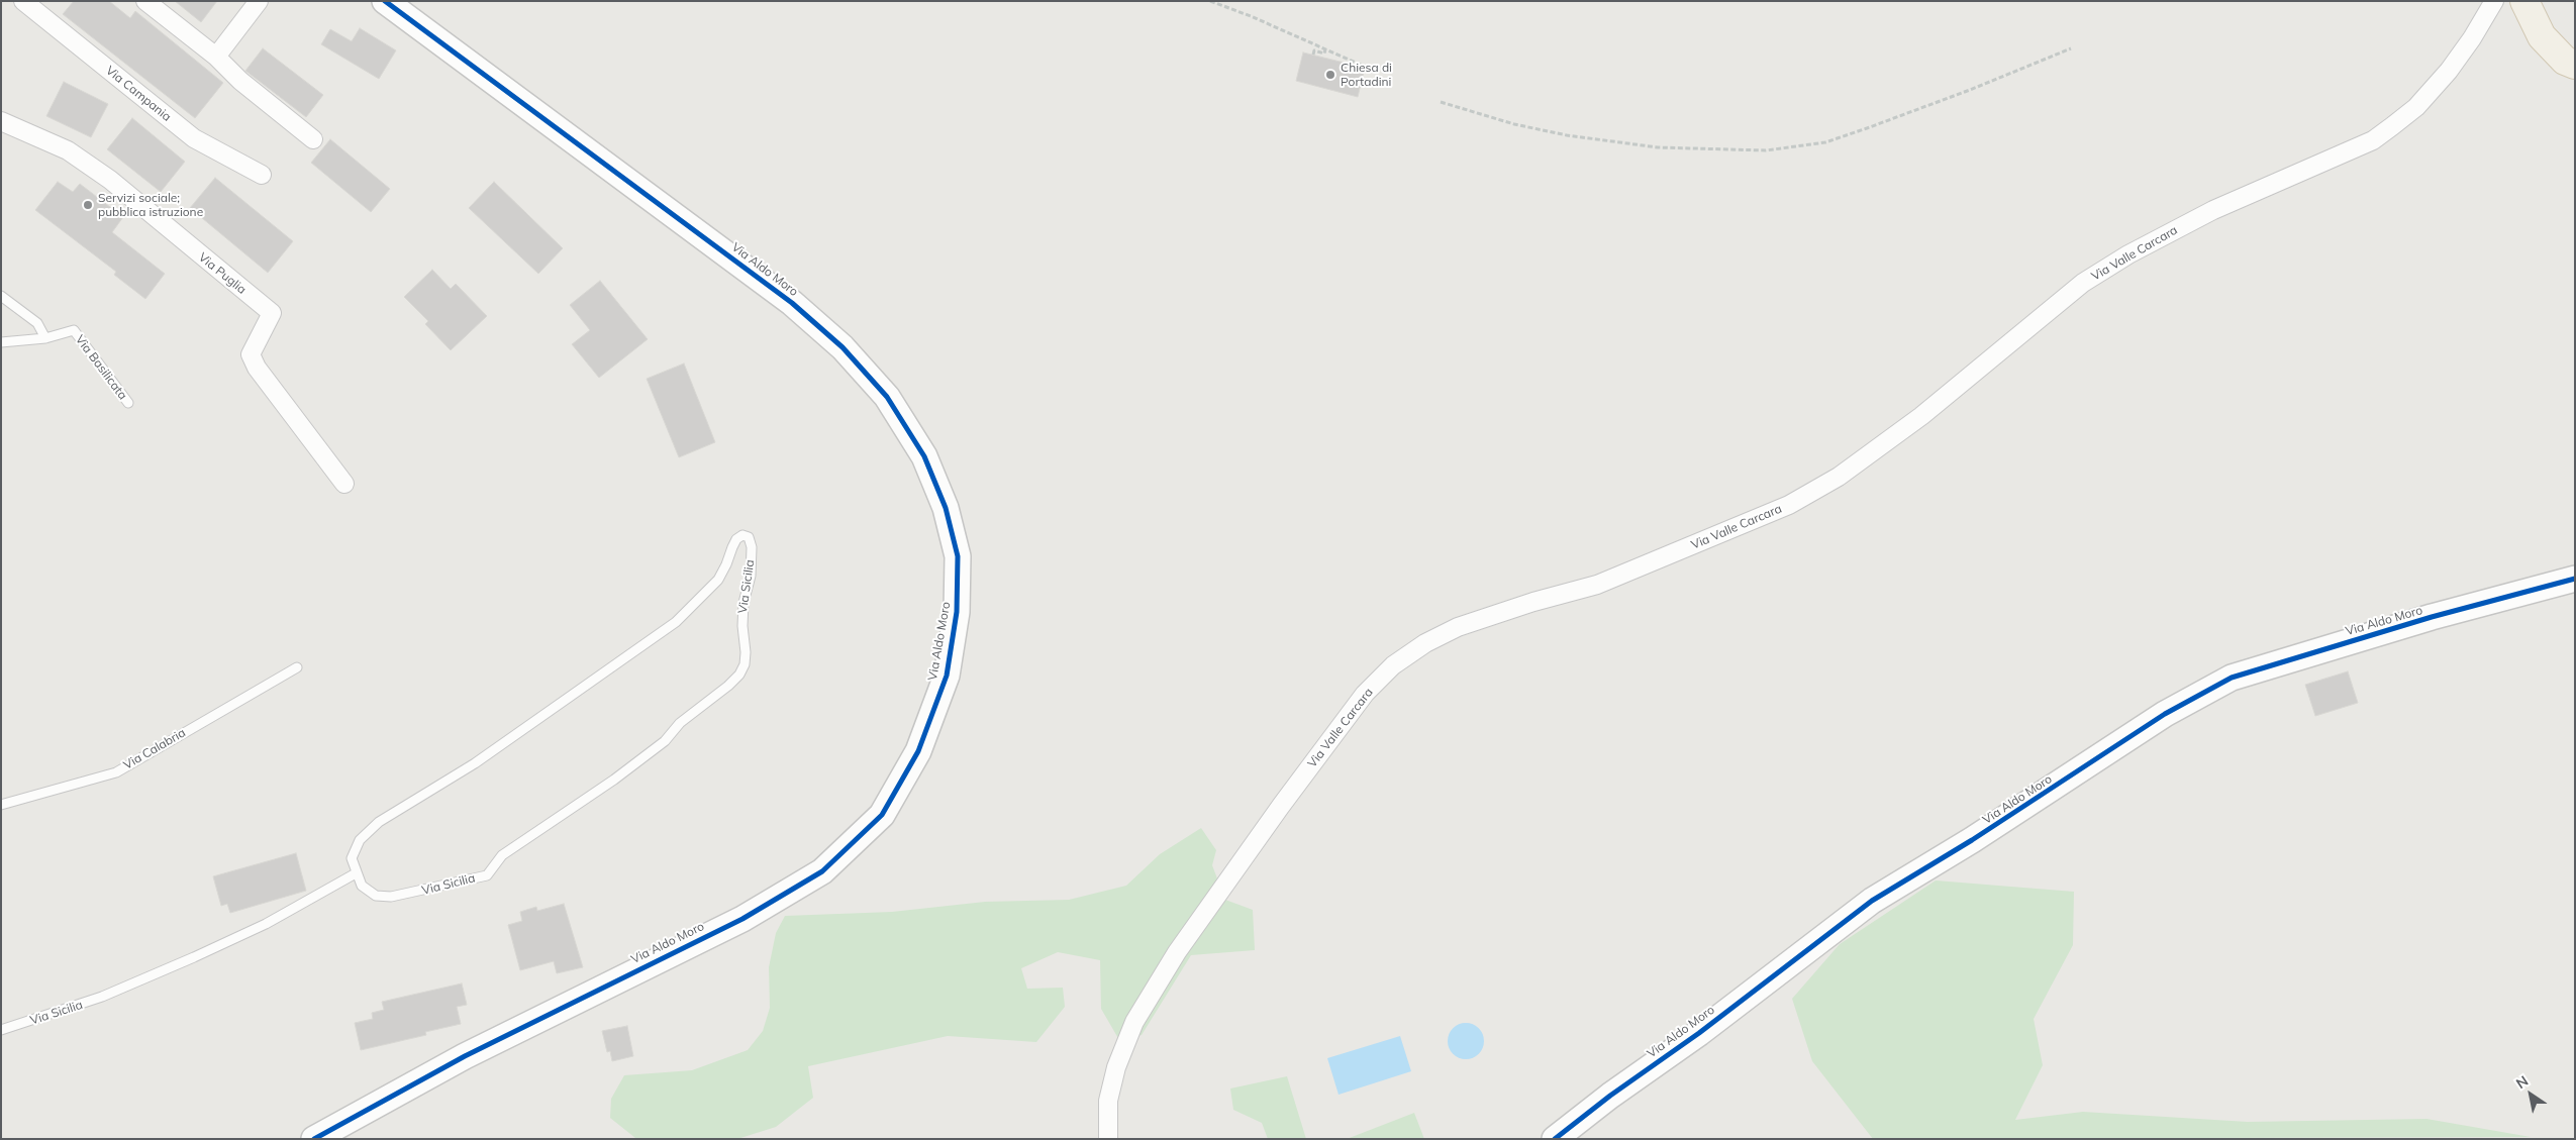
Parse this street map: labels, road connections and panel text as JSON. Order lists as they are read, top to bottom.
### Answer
{
  "streets": {
    "main road": ["Via Aldo Moro"],
    "street": ["Via Campania", "Via Valle Carcara", "Via Puglia"],
    "lane": ["Via Basilicata", "Via Sicilia", "Via Calabria"]
  },
  "places": ["Chiesa di Portadini", "Servizi sociale; pubblica istruzione"],
  "north": "top left"
}
